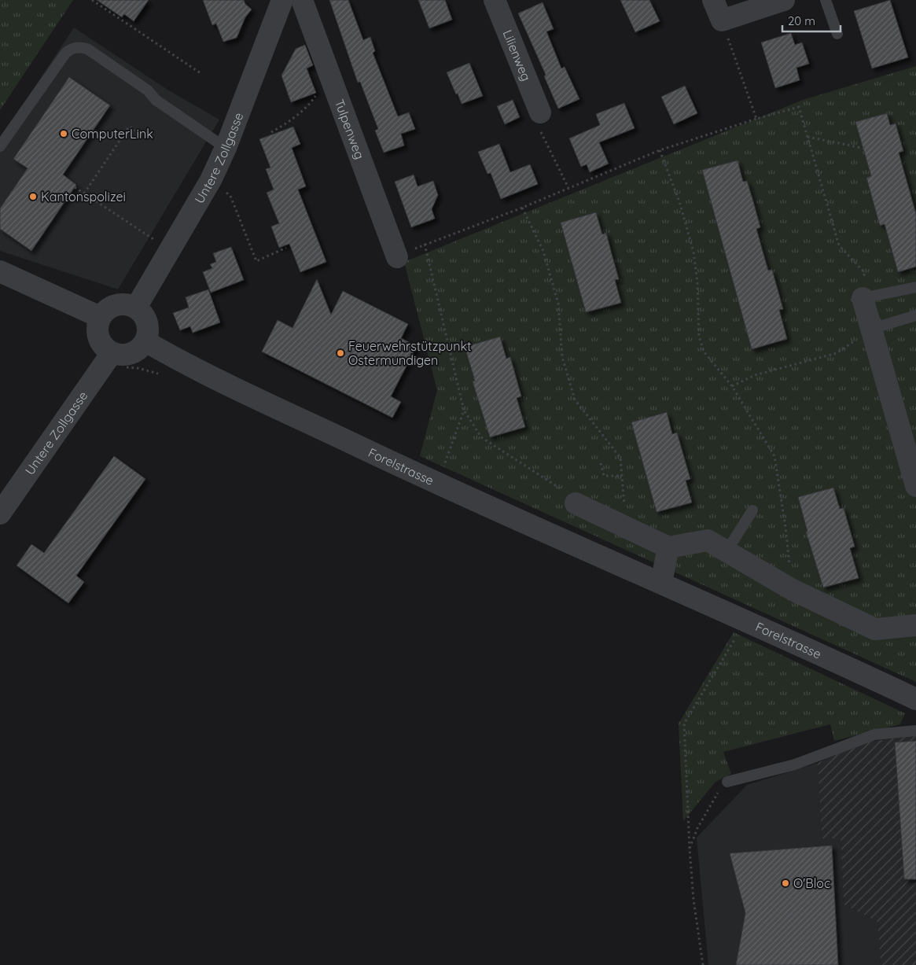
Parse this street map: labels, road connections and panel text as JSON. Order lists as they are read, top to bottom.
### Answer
{
  "streets": {
    "street": [
      "Lilienweg",
      "Tulpenweg",
      "Untere Zollgasse",
      "Forelstrasse"
    ]
  },
  "crossings": [
    ["Untere Zollgasse", "Forelstrasse"]
  ],
  "places": [
    "ComputerLink",
    "Kantonspolizei",
    "Feuerwehrstützpunkt Ostermundigen",
    "O'Bloc"
  ],
  "scale_bar": "20 m"
}
